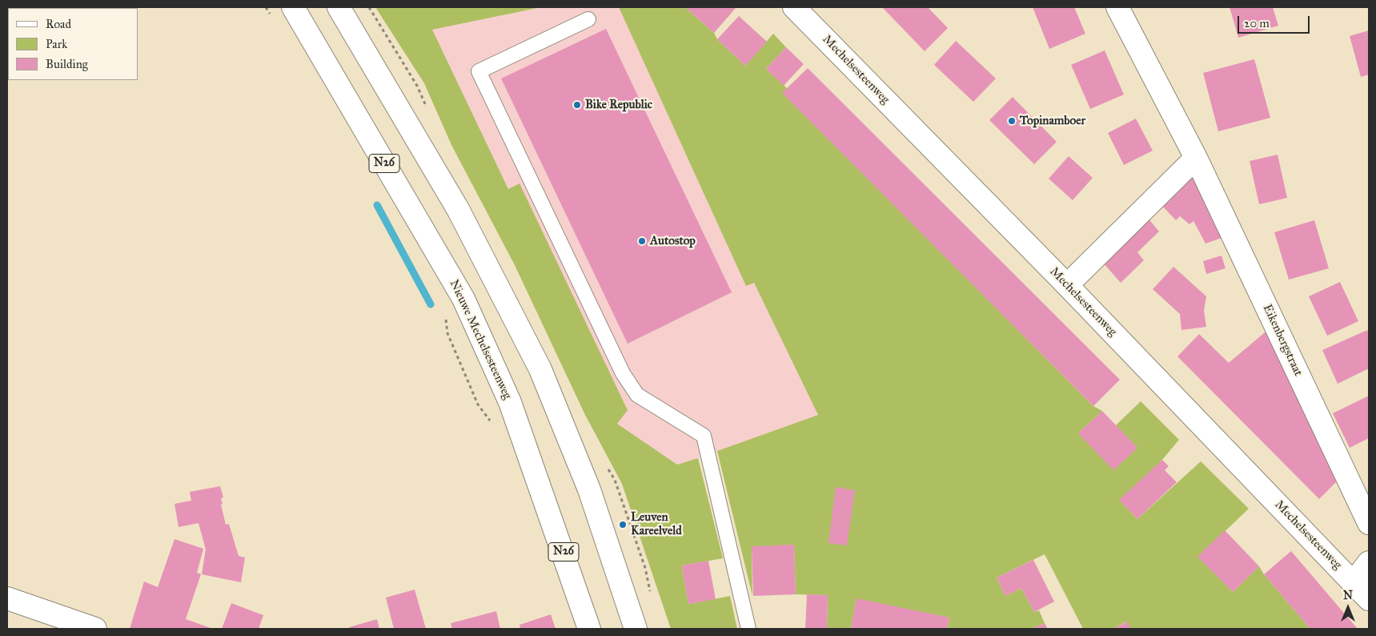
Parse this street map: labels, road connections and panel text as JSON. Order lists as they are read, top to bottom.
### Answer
{
  "streets": {
    "street": [
      "Mechelsesteenweg",
      "N26",
      "Nieuwe Mechelsesteenweg",
      "Eikenbergstraat"
    ]
  },
  "places": [
    "Bike Republic",
    "Topinamboer",
    "Autostop",
    "Leuven Kareelveld"
  ],
  "legend": ["Road", "Park", "Building"],
  "scale_bar": "20 m",
  "north": "top"
}
